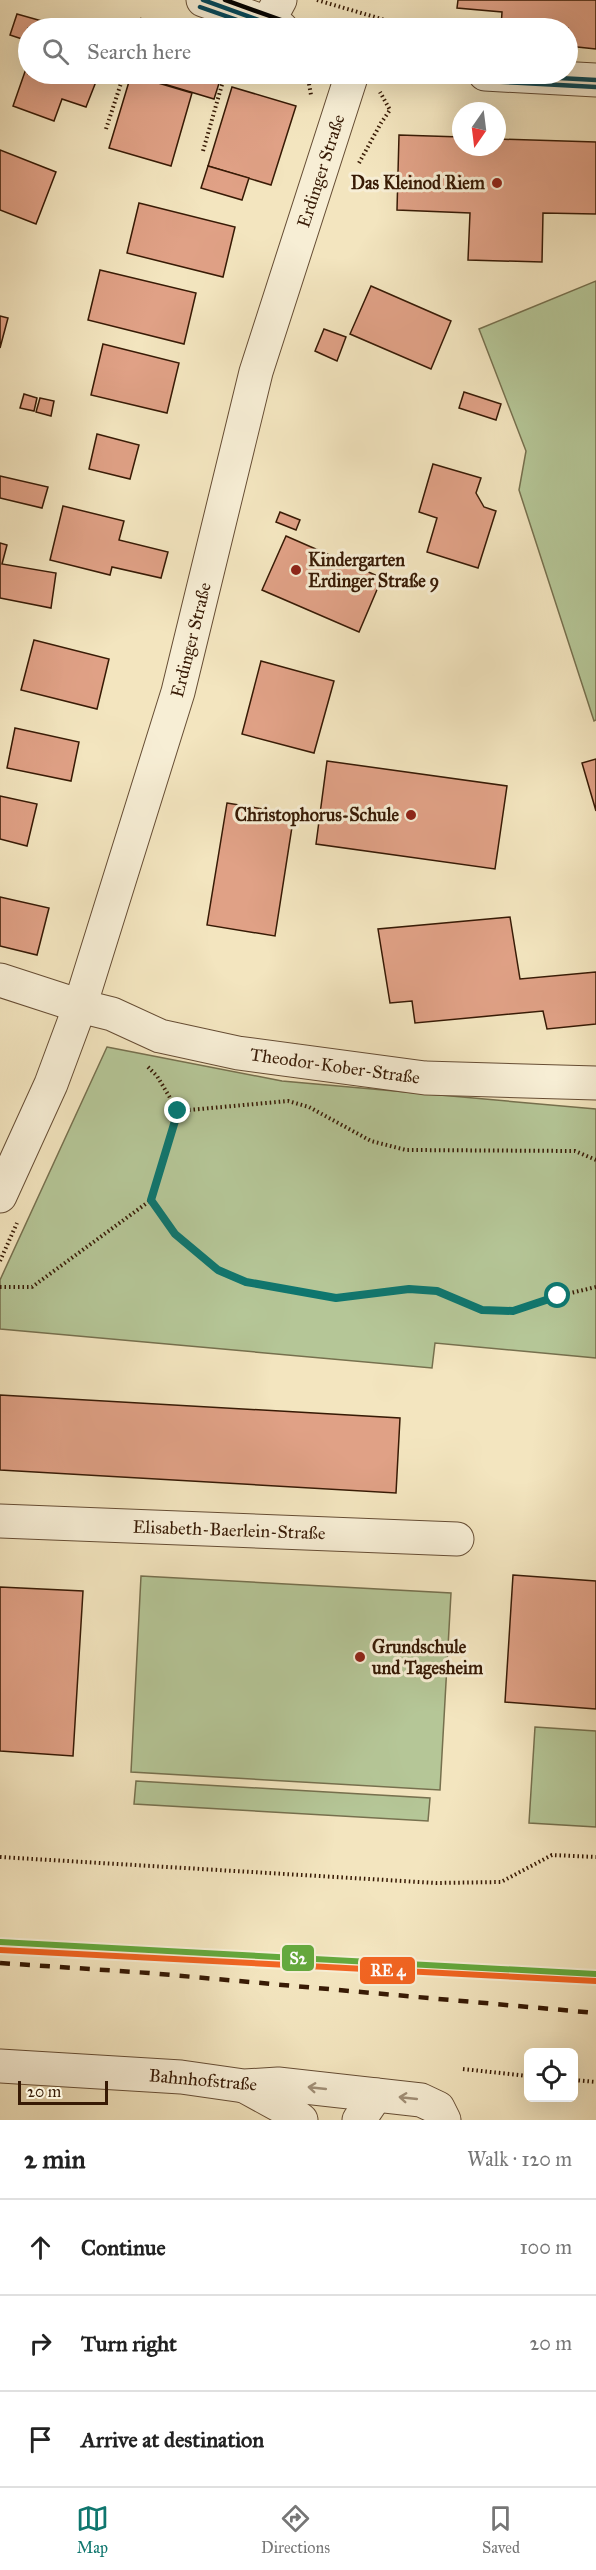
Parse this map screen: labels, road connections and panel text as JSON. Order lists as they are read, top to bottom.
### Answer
{
  "streets": {
    "street": [
      "Erdinger Straße",
      "Theodor-Kober-Straße",
      "Elisabeth-Baerlein-Straße",
      "Bahnhofstraße"
    ]
  },
  "crossings": [
    ["Erdinger Straße", "Theodor-Kober-Straße"]
  ],
  "places": [
    "Das Kleinod Riem",
    "Kindergarten Erdinger Straße 9",
    "Christophorus-Schule",
    "Grundschule und Tagesheim"
  ],
  "lines": ["transit line S2"],
  "scale_bar": "20 m",
  "north": "bottom",
  "page": {
    "search": "Search here",
    "scale": "20 m",
    "heading": ["2 min", "Walk · 120 m"],
    "list": [
      ["Continue", "100 m"],
      ["Turn right", "20 m"],
      "Arrive at destination"
    ],
    "nav": ["Map", "Directions", "Saved"]
  }
}
